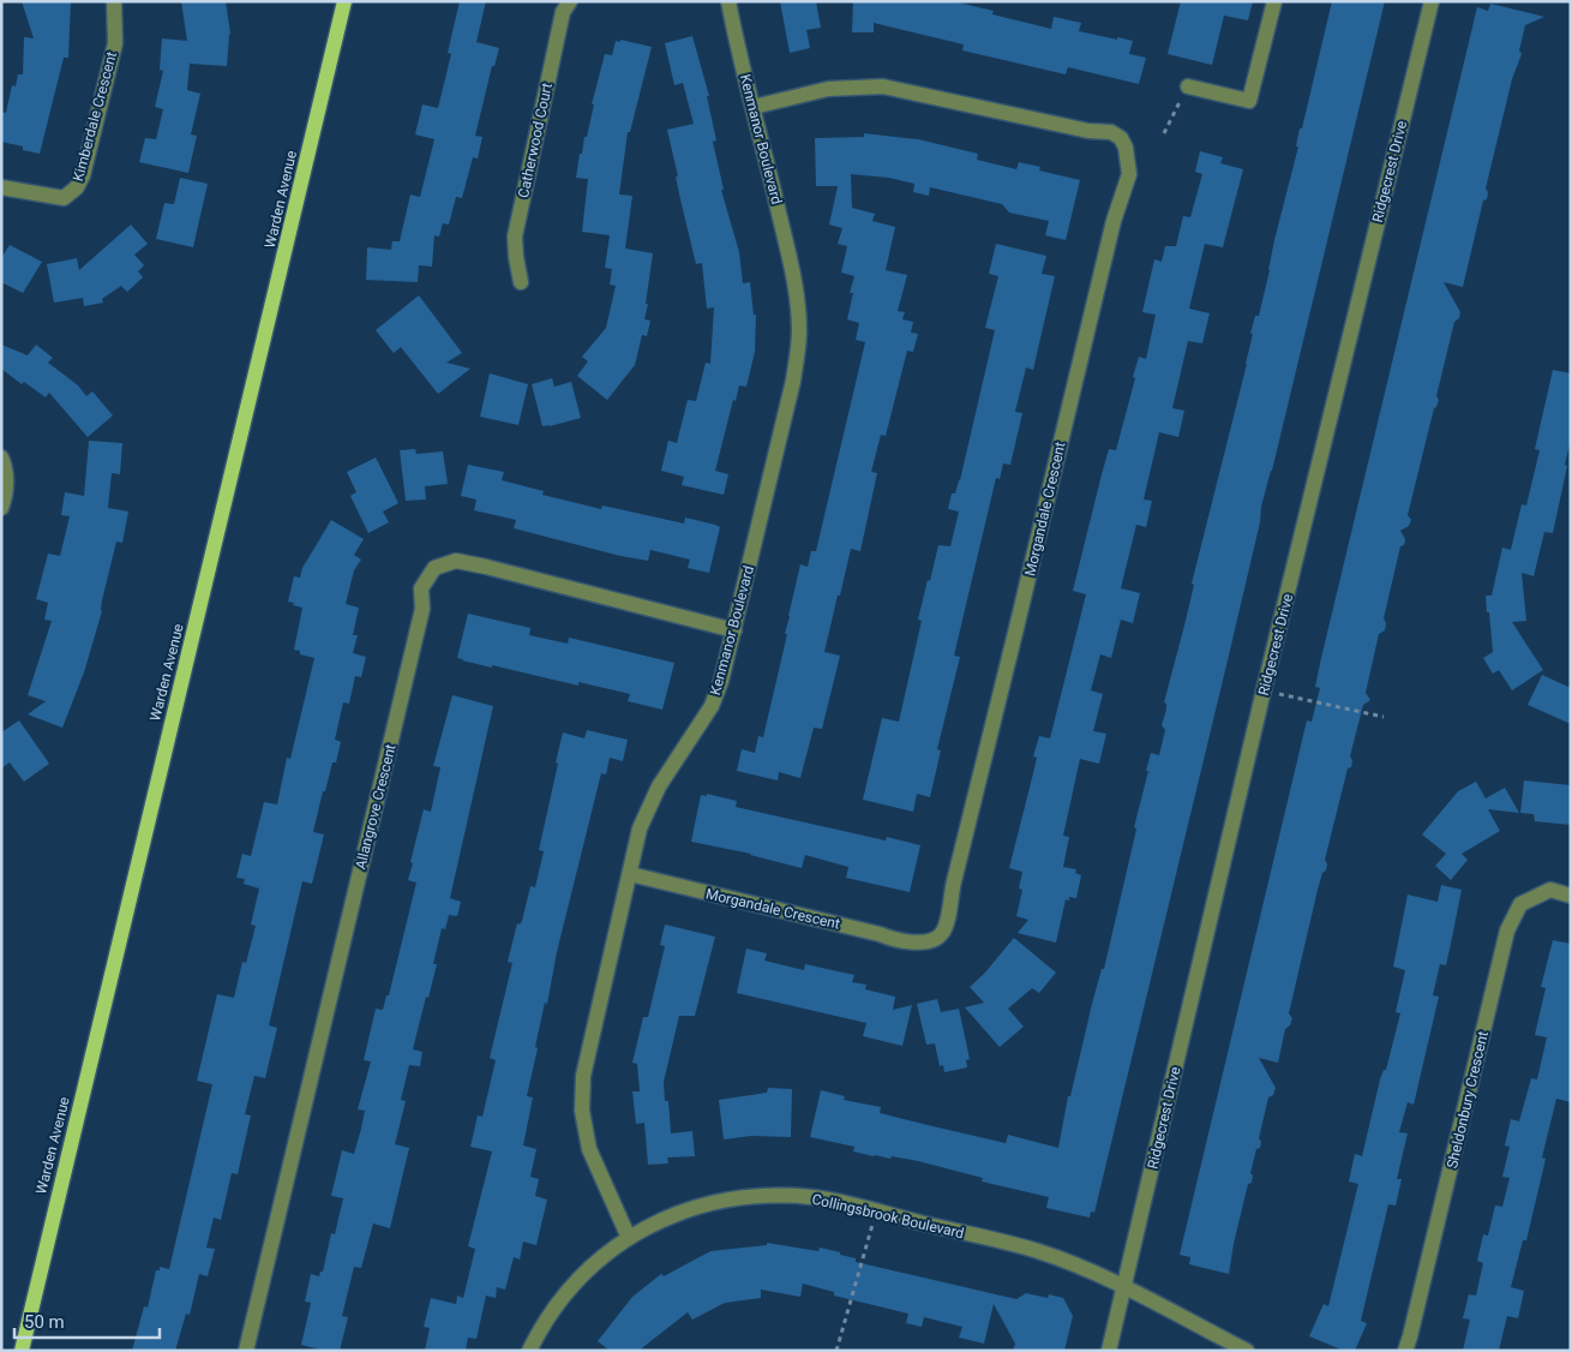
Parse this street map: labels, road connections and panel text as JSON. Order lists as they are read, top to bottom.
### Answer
{
  "streets": {
    "main road": ["Warden Avenue"],
    "street": [
      "Kimberdale Crescent",
      "Kenmanor Boulevard",
      "Catherwood Court",
      "Ridgecrest Drive",
      "Morgandale Crescent",
      "Allangrove Crescent",
      "Sheldonbury Crescent",
      "Collingsbrook Boulevard"
    ]
  },
  "crossings": [
    ["Kenmanor Boulevard", "Morgandale Crescent"],
    ["Kenmanor Boulevard", "Allangrove Crescent"],
    ["Kenmanor Boulevard", "Collingsbrook Boulevard"],
    ["Ridgecrest Drive", "Collingsbrook Boulevard"]
  ],
  "scale_bar": "50 m"
}
